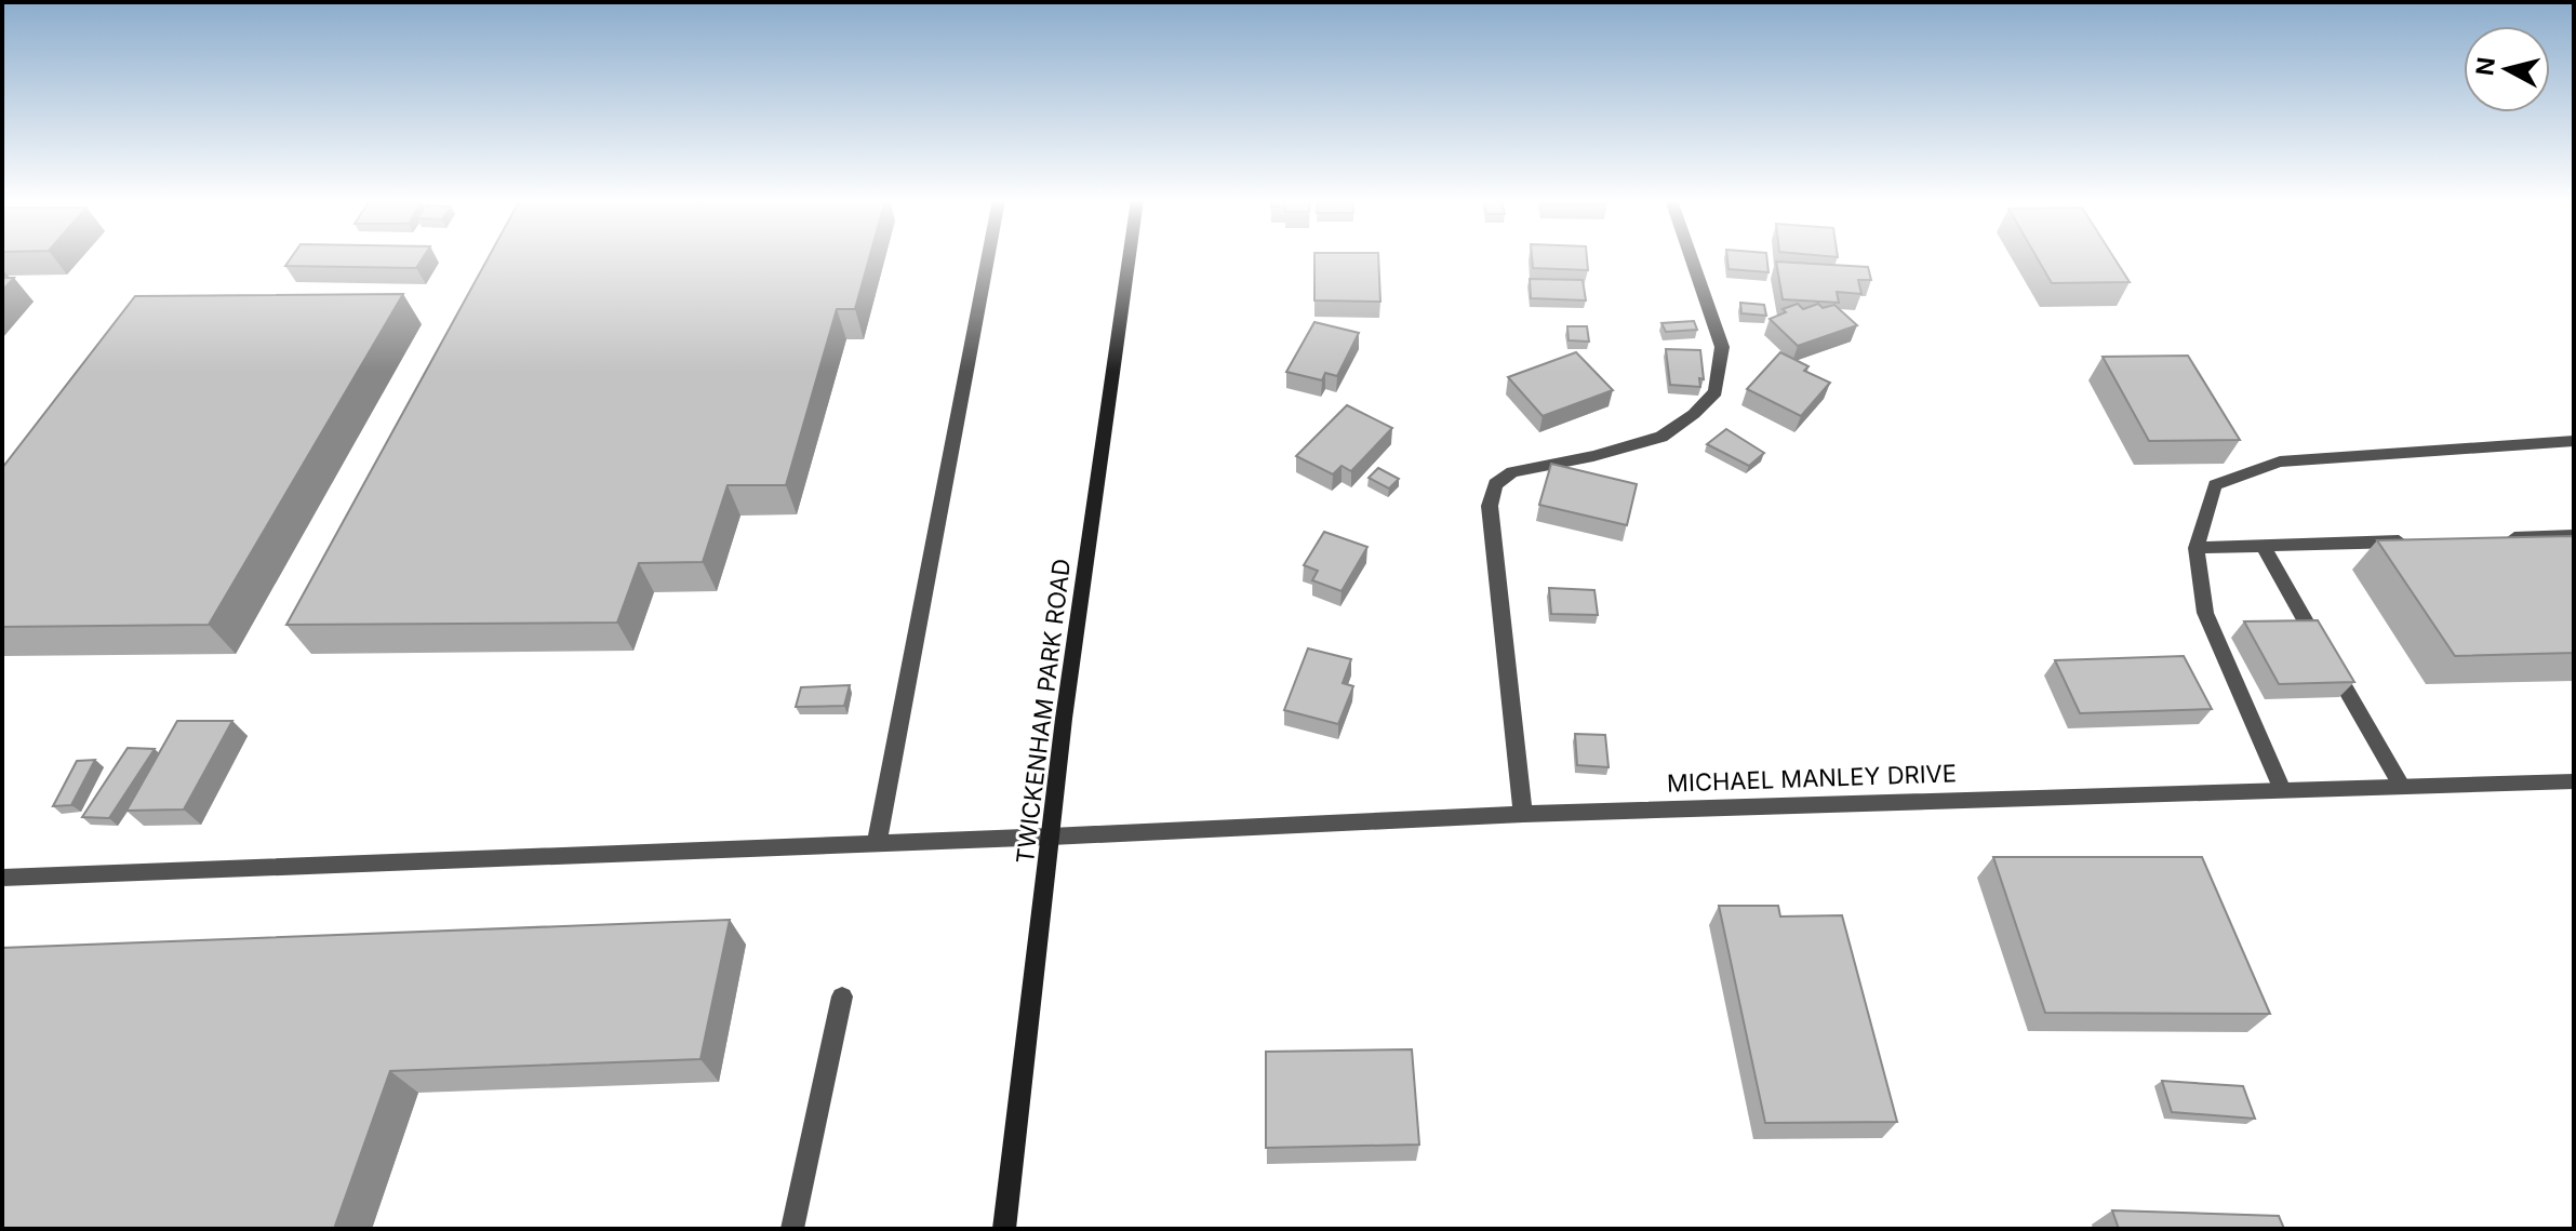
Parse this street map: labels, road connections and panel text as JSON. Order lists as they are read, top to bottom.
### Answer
{
  "streets": {
    "main road": ["TWICKENHAM PARK ROAD"],
    "street": ["MICHAEL MANLEY DRIVE"]
  },
  "crossings": [
    ["TWICKENHAM PARK ROAD", "MICHAEL MANLEY DRIVE"]
  ],
  "north": "left"
}
